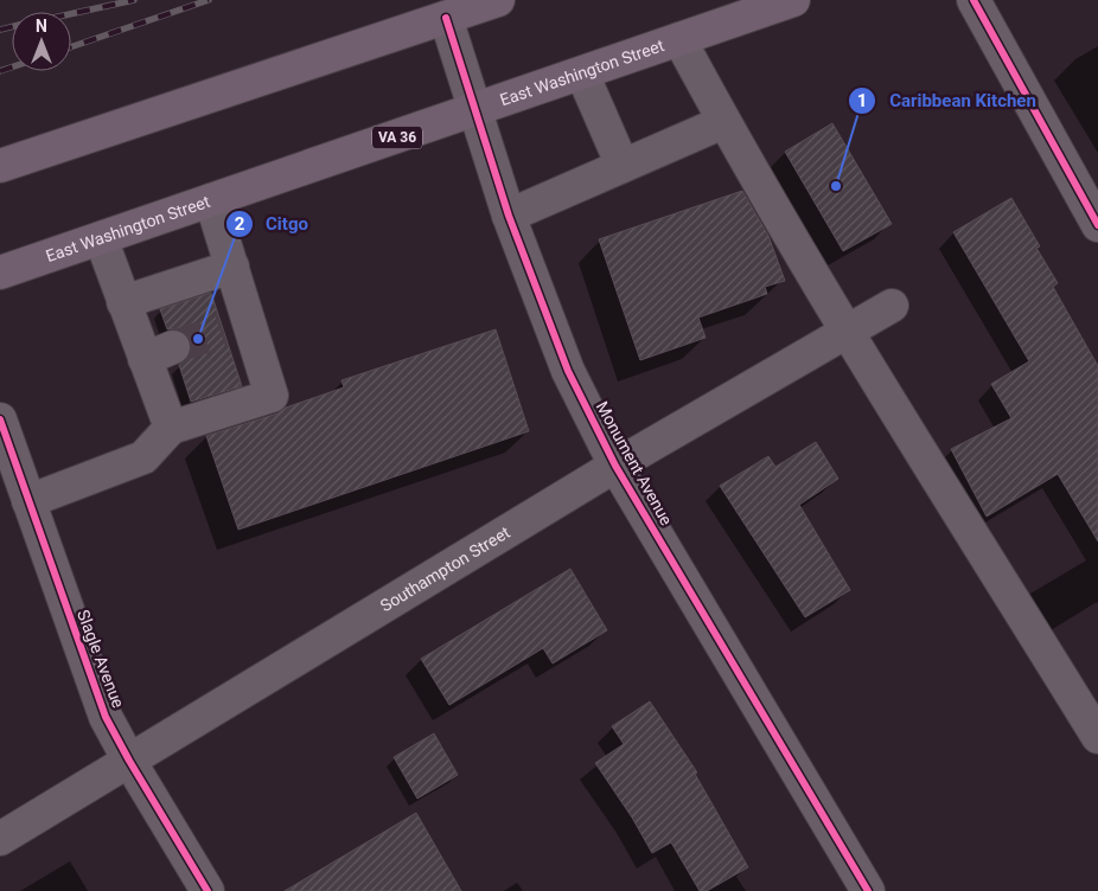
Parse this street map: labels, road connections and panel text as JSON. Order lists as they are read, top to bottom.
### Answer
{
  "streets": {
    "highway": ["East Washington Street", "VA 36"],
    "street": ["Monument Avenue", "Southampton Street", "Slagle Avenue"]
  },
  "crossings": [
    ["East Washington Street", "Monument Avenue"],
    ["Monument Avenue", "Southampton Street"],
    ["Southampton Street", "Slagle Avenue"]
  ],
  "places": ["Caribbean Kitchen", "Citgo"],
  "north": "top"
}
